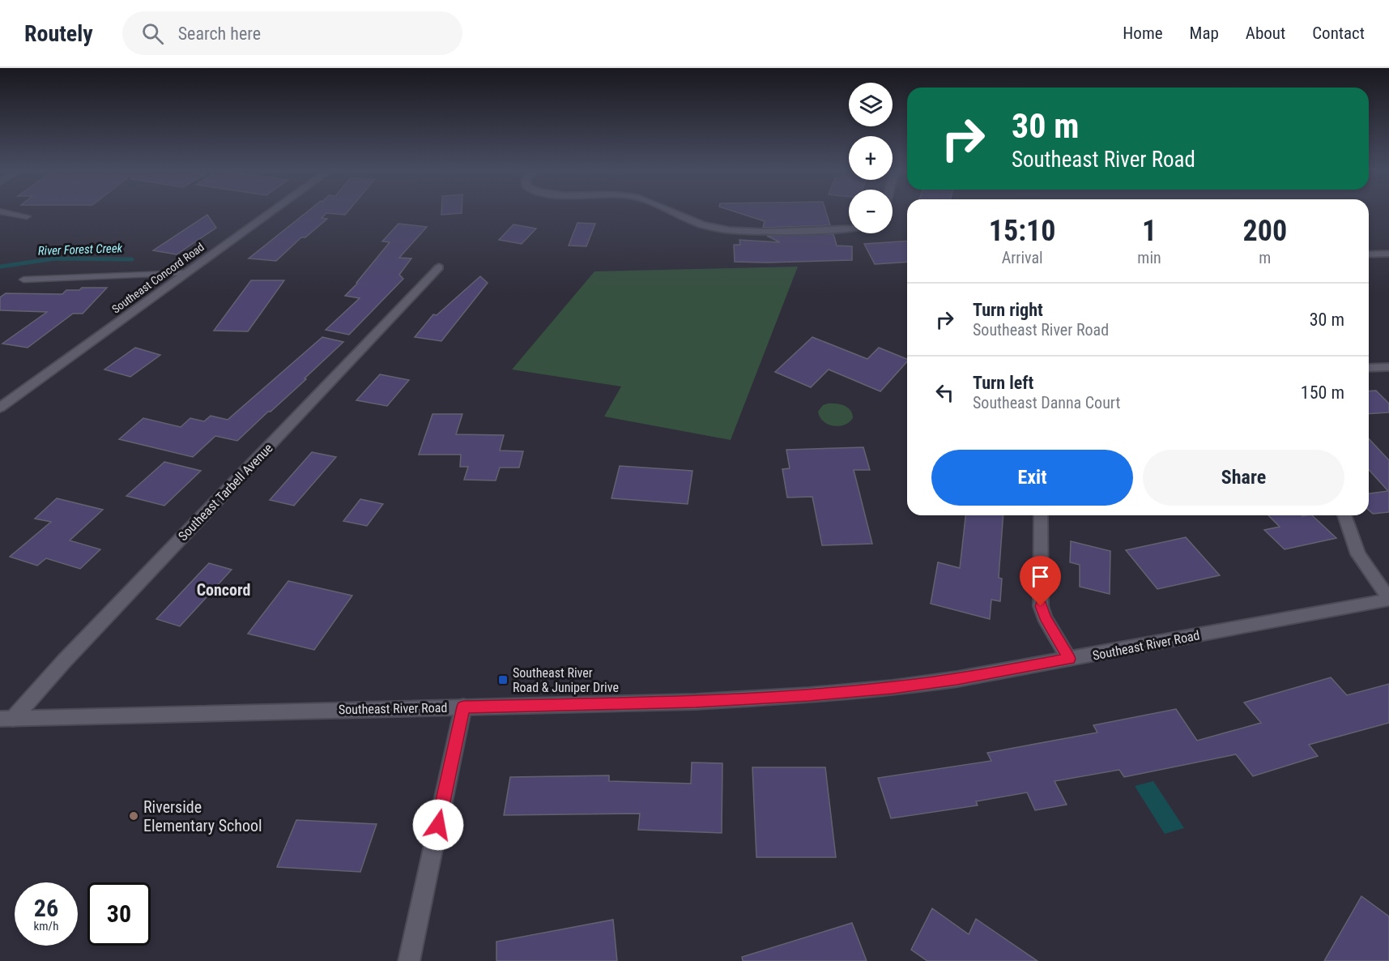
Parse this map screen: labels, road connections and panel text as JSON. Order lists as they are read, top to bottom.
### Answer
{
  "streets": {
    "street": ["Southeast Concord Road", "Southeast Tarbell Avenue", "Southeast River Road"]
  },
  "crossings": [
    ["Southeast Tarbell Avenue", "Southeast River Road"]
  ],
  "districts": ["Concord"],
  "water": ["River Forest Creek"],
  "places": {
    "transit": ["Southeast River Road & Juniper Drive"],
    "other": ["Riverside Elementary School"]
  },
  "page": {
    "header": "Routely",
    "search": "Search here",
    "nav": [
      "Home",
      "Map",
      "About",
      "Contact"
    ],
    "map_buttons": ["+", "−"],
    "turn": ["30 m", "Southeast River Road"],
    "eta": [
      "15:10",
      "Arrival",
      "1",
      "min",
      "200",
      "m"
    ],
    "list": [
      {
        "name": "Turn right",
        "note": "Southeast River Road",
        "value": "30 m"
      },
      {
        "name": "Turn left",
        "note": "Southeast Danna Court",
        "value": "150 m"
      }
    ],
    "buttons": ["Exit", "Share"],
    "speed": "26 km/h",
    "limit": "30"
  }
}
